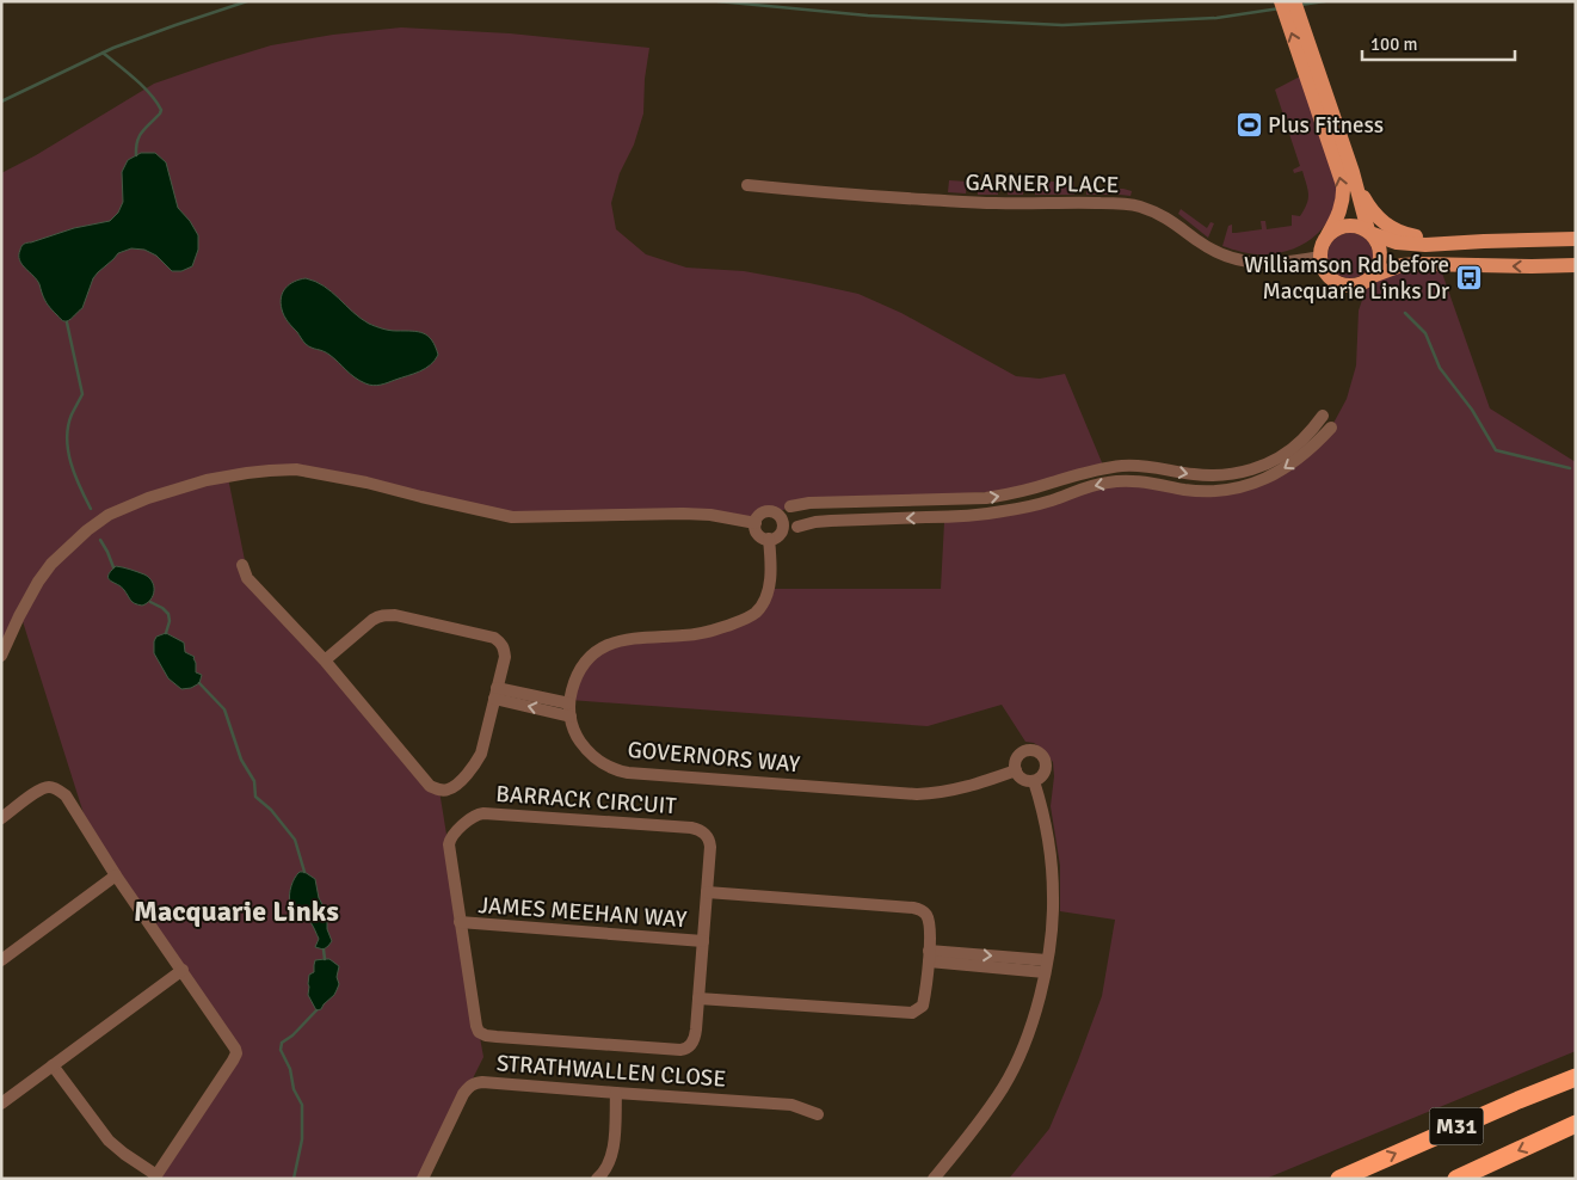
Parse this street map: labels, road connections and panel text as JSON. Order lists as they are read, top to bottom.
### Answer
{
  "streets": {
    "highway": ["M31"],
    "street": [
      "GARNER PLACE",
      "GOVERNORS WAY",
      "BARRACK CIRCUIT",
      "JAMES MEEHAN WAY",
      "STRATHWALLEN CLOSE"
    ]
  },
  "crossings": [
    ["BARRACK CIRCUIT", "JAMES MEEHAN WAY"]
  ],
  "districts": ["Macquarie Links"],
  "places": {
    "sports": ["Plus Fitness"],
    "bus stop": ["Williamson Rd before Macquarie Links Dr"]
  },
  "scale_bar": "100 m"
}
